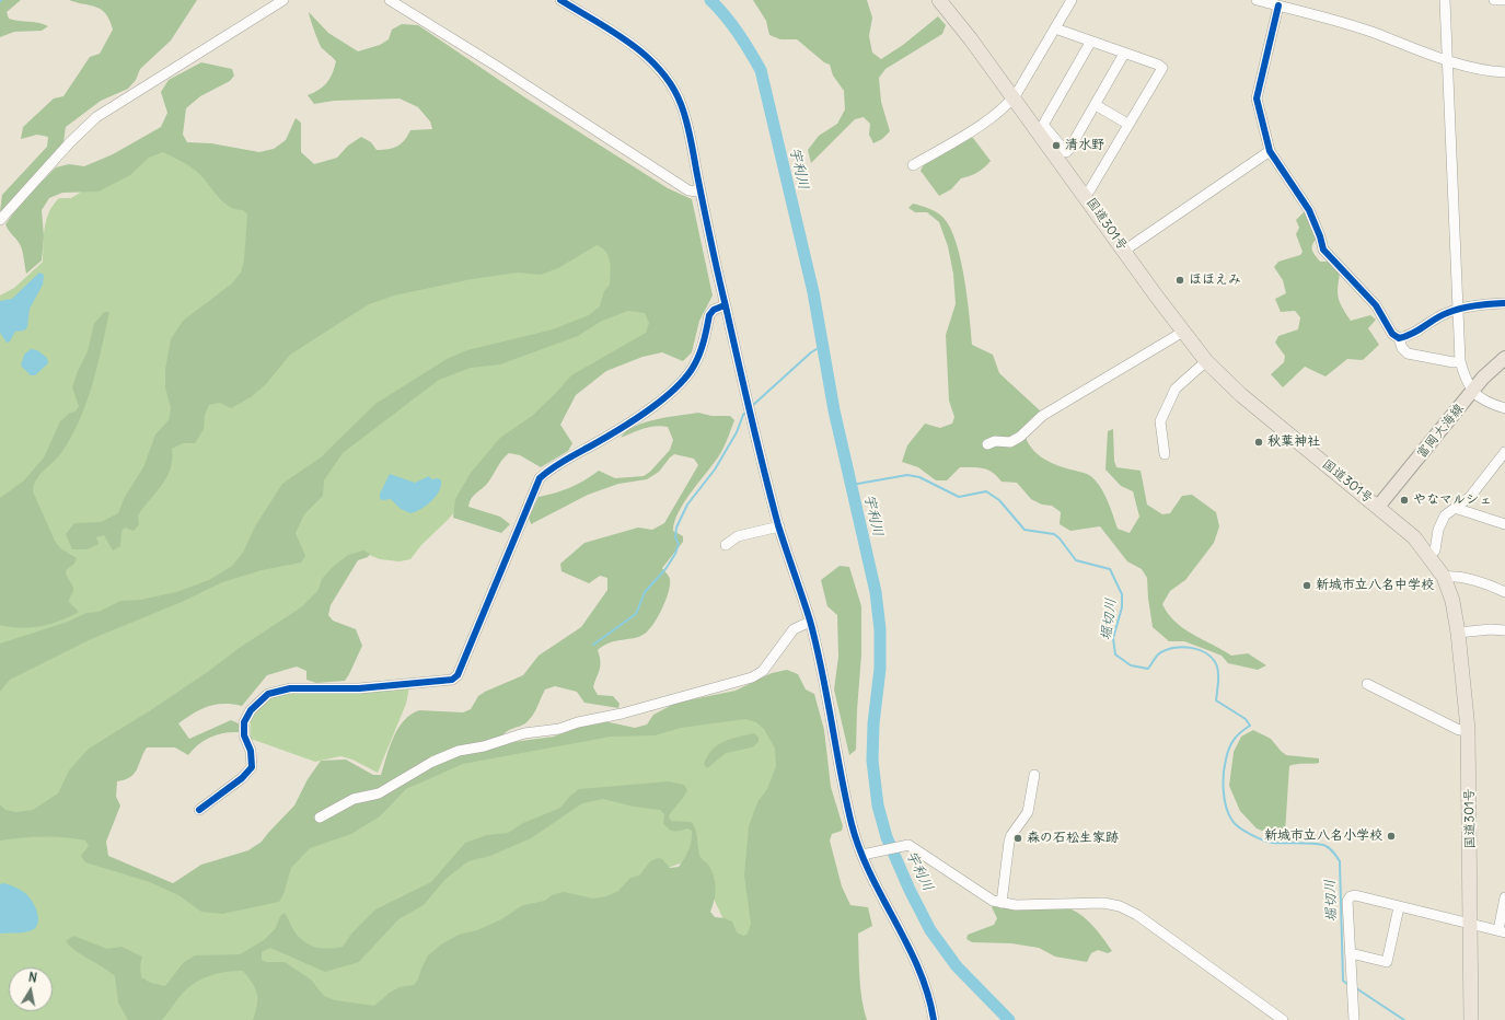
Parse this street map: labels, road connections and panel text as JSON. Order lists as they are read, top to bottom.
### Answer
{
  "streets": {
    "highway": ["国道301号"],
    "main road": ["富岡大海線"]
  },
  "crossings": [
    ["国道301号", "富岡大海線"]
  ],
  "water": ["宇利川", "堀切川"],
  "places": [
    "清水野",
    "ほほえみ",
    "秋葉神社",
    "やなマルシェ",
    "新城市立八名中学校",
    "新城市立八名小学校",
    "森の石松生家跡"
  ],
  "north": "top"
}
